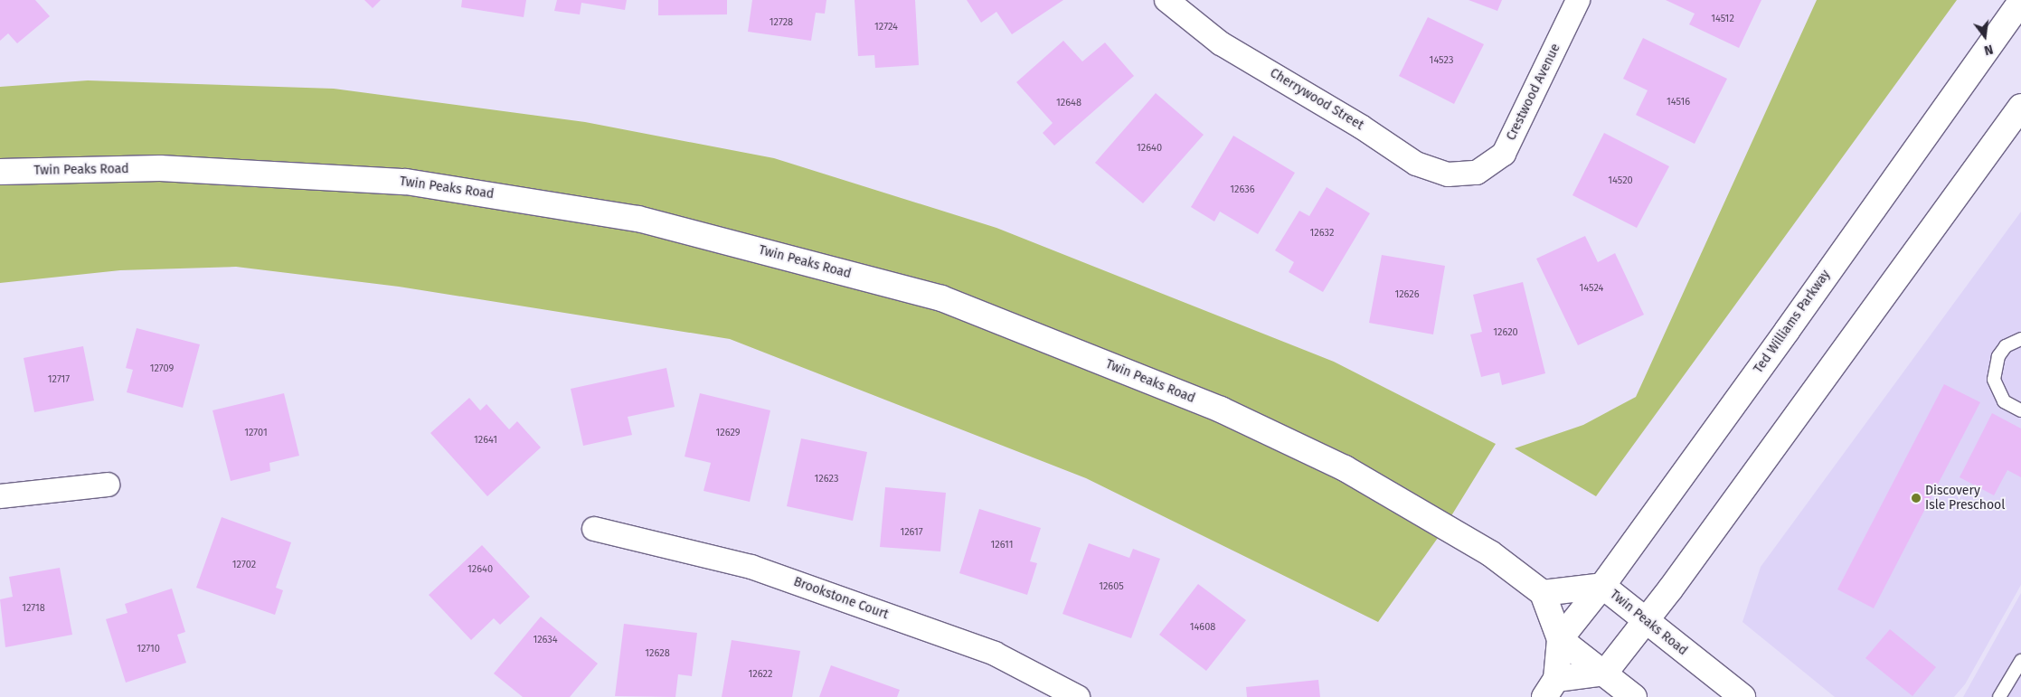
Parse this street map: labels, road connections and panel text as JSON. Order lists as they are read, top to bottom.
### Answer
{
  "streets": {
    "main road": ["Twin Peaks Road", "Ted Williams Parkway"],
    "street": ["Crestwood Avenue", "Cherrywood Street", "Brookstone Court"]
  },
  "crossings": [
    ["Crestwood Avenue", "Cherrywood Street"],
    ["Twin Peaks Road", "Ted Williams Parkway"]
  ],
  "places": ["Discovery Isle Preschool"],
  "house_numbers": [
    "14512",
    "12728",
    "12724",
    "14523",
    "14516",
    "12648",
    "12640",
    "14520",
    "12636",
    "12632",
    "14524",
    "12626",
    "12620",
    "12709",
    "12717",
    "12701",
    "12629",
    "12641",
    "12623",
    "12617",
    "12611",
    "12702",
    "12640",
    "12605",
    "12718",
    "14608",
    "12634",
    "12710",
    "12628",
    "12622"
  ],
  "north": "bottom"
}
